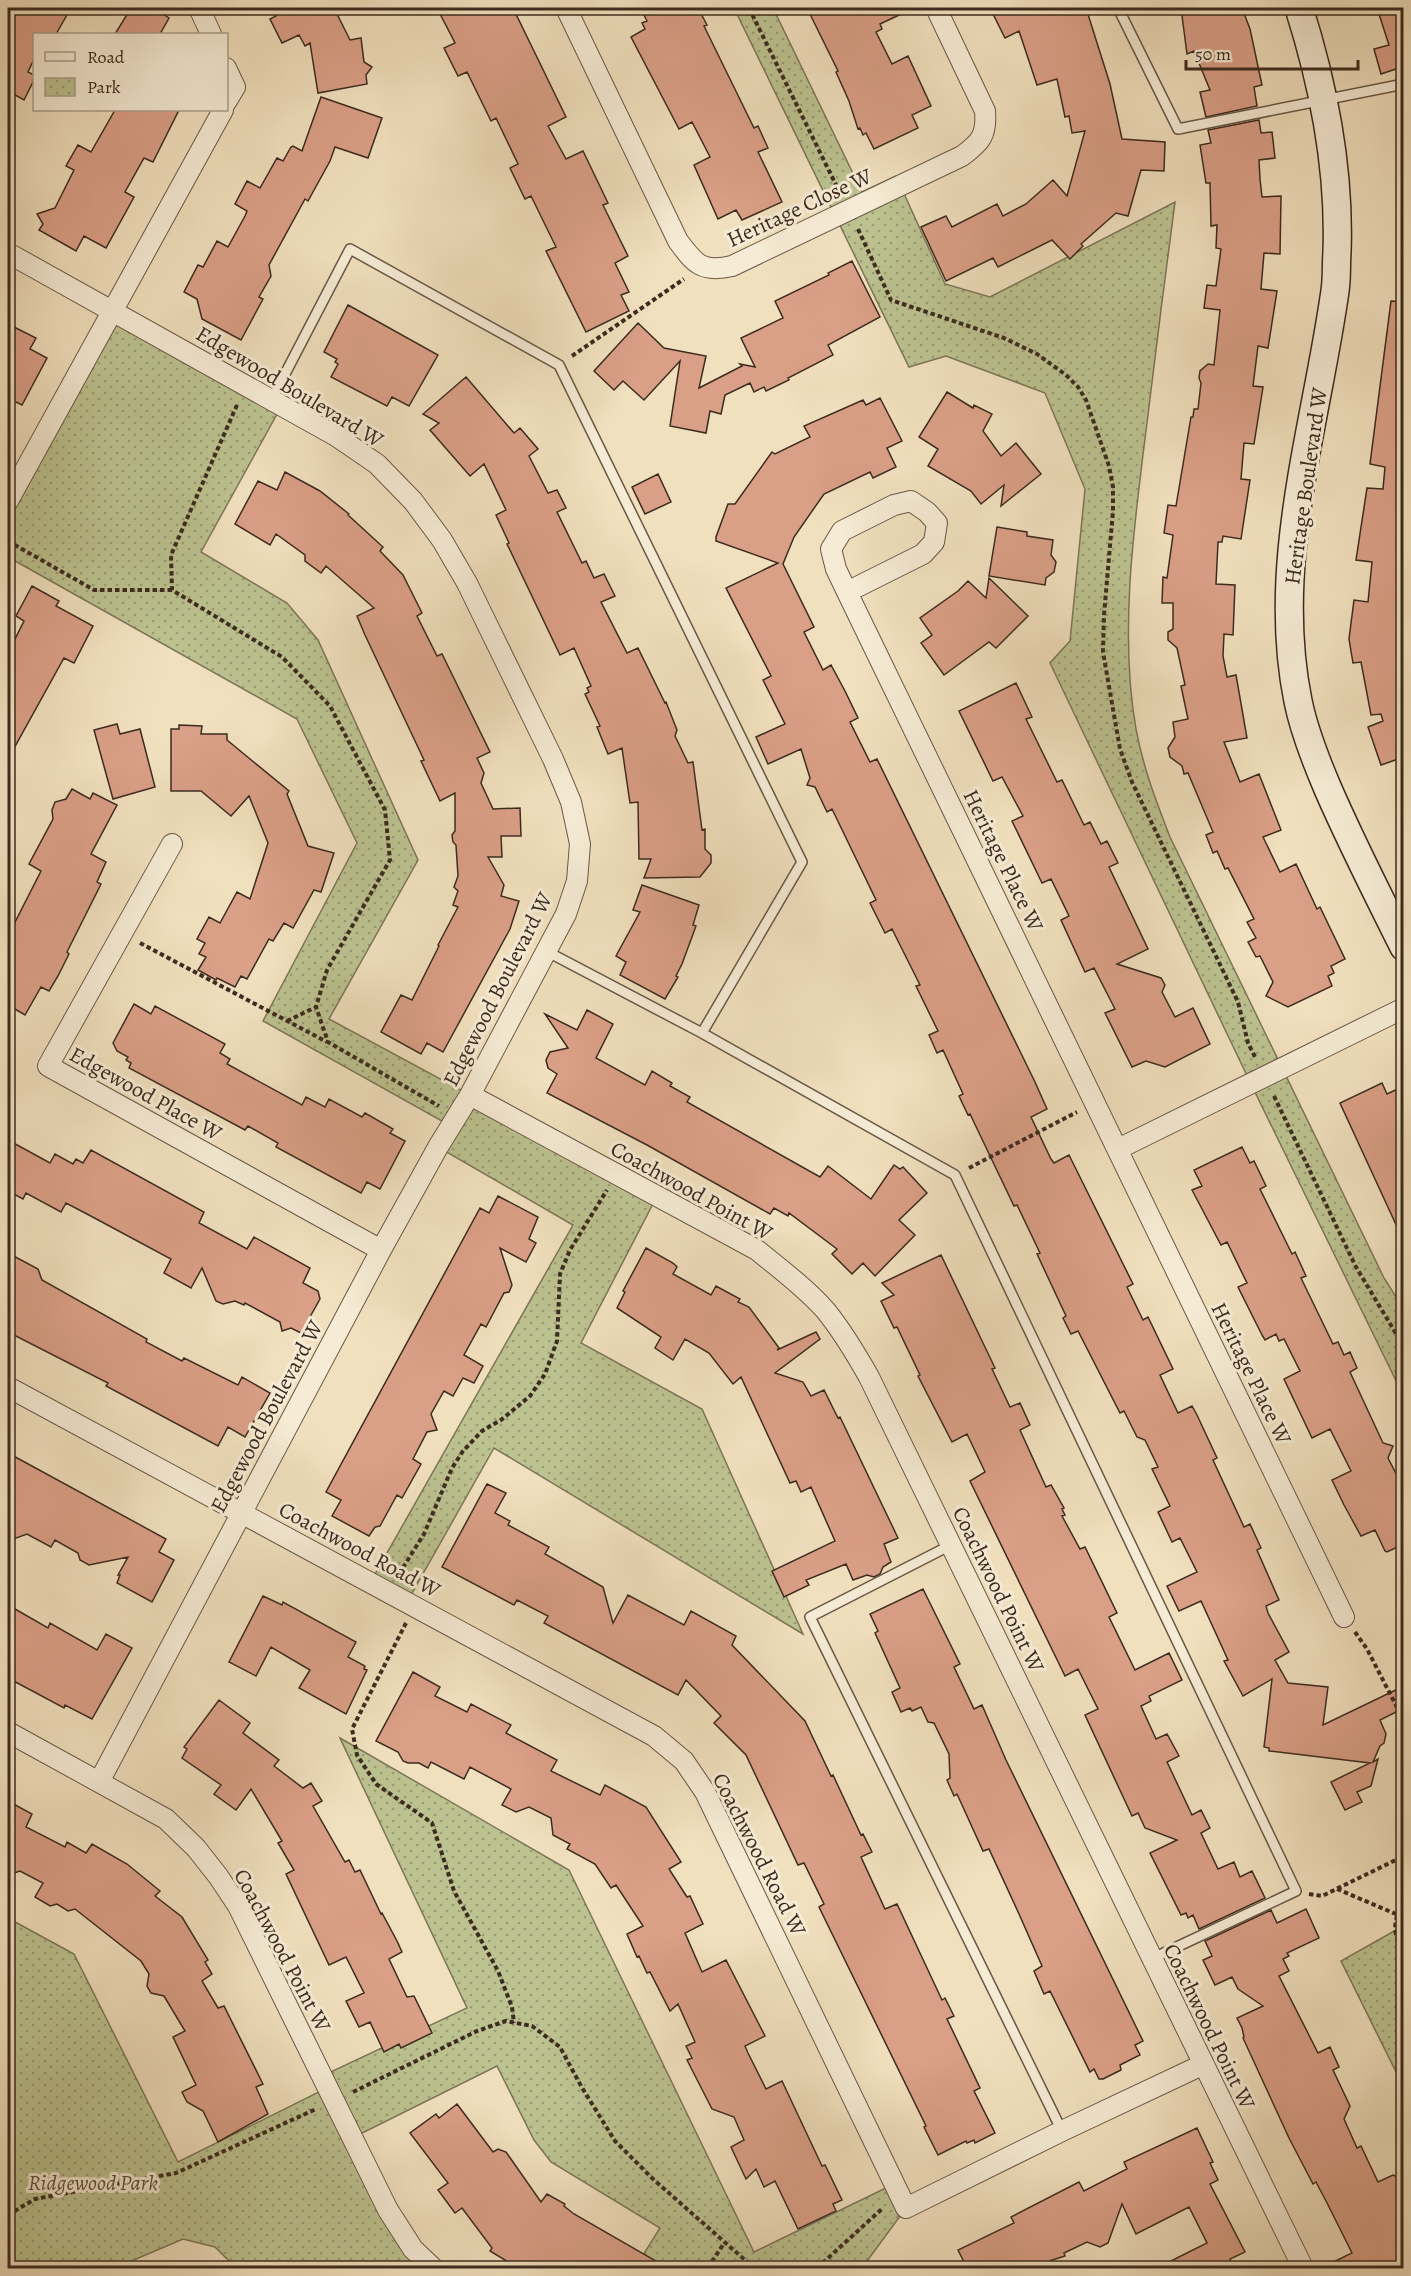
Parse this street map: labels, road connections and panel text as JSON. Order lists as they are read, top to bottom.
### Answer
{
  "streets": {
    "street": [
      "Heritage Close W",
      "Edgewood Boulevard W",
      "Heritage Boulevard W",
      "Heritage Place W",
      "Edgewood Place W",
      "Coachwood Point W",
      "Coachwood Road W"
    ]
  },
  "crossings": [
    ["Edgewood Boulevard W", "Edgewood Place W"],
    ["Edgewood Boulevard W", "Coachwood Point W"],
    ["Edgewood Boulevard W", "Coachwood Road W"]
  ],
  "parks": ["Ridgewood Park"],
  "legend": ["Road", "Park"],
  "scale_bar": "50 m"
}
